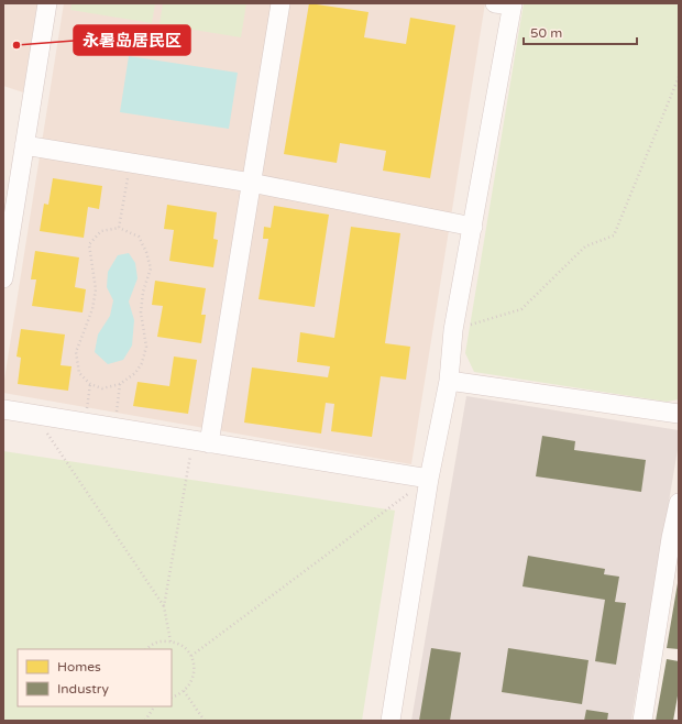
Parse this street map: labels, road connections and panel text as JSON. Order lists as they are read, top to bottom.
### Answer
{
  "places": ["永暑岛居民区"],
  "legend": ["Homes", "Industry"],
  "scale_bar": "50 m"
}
